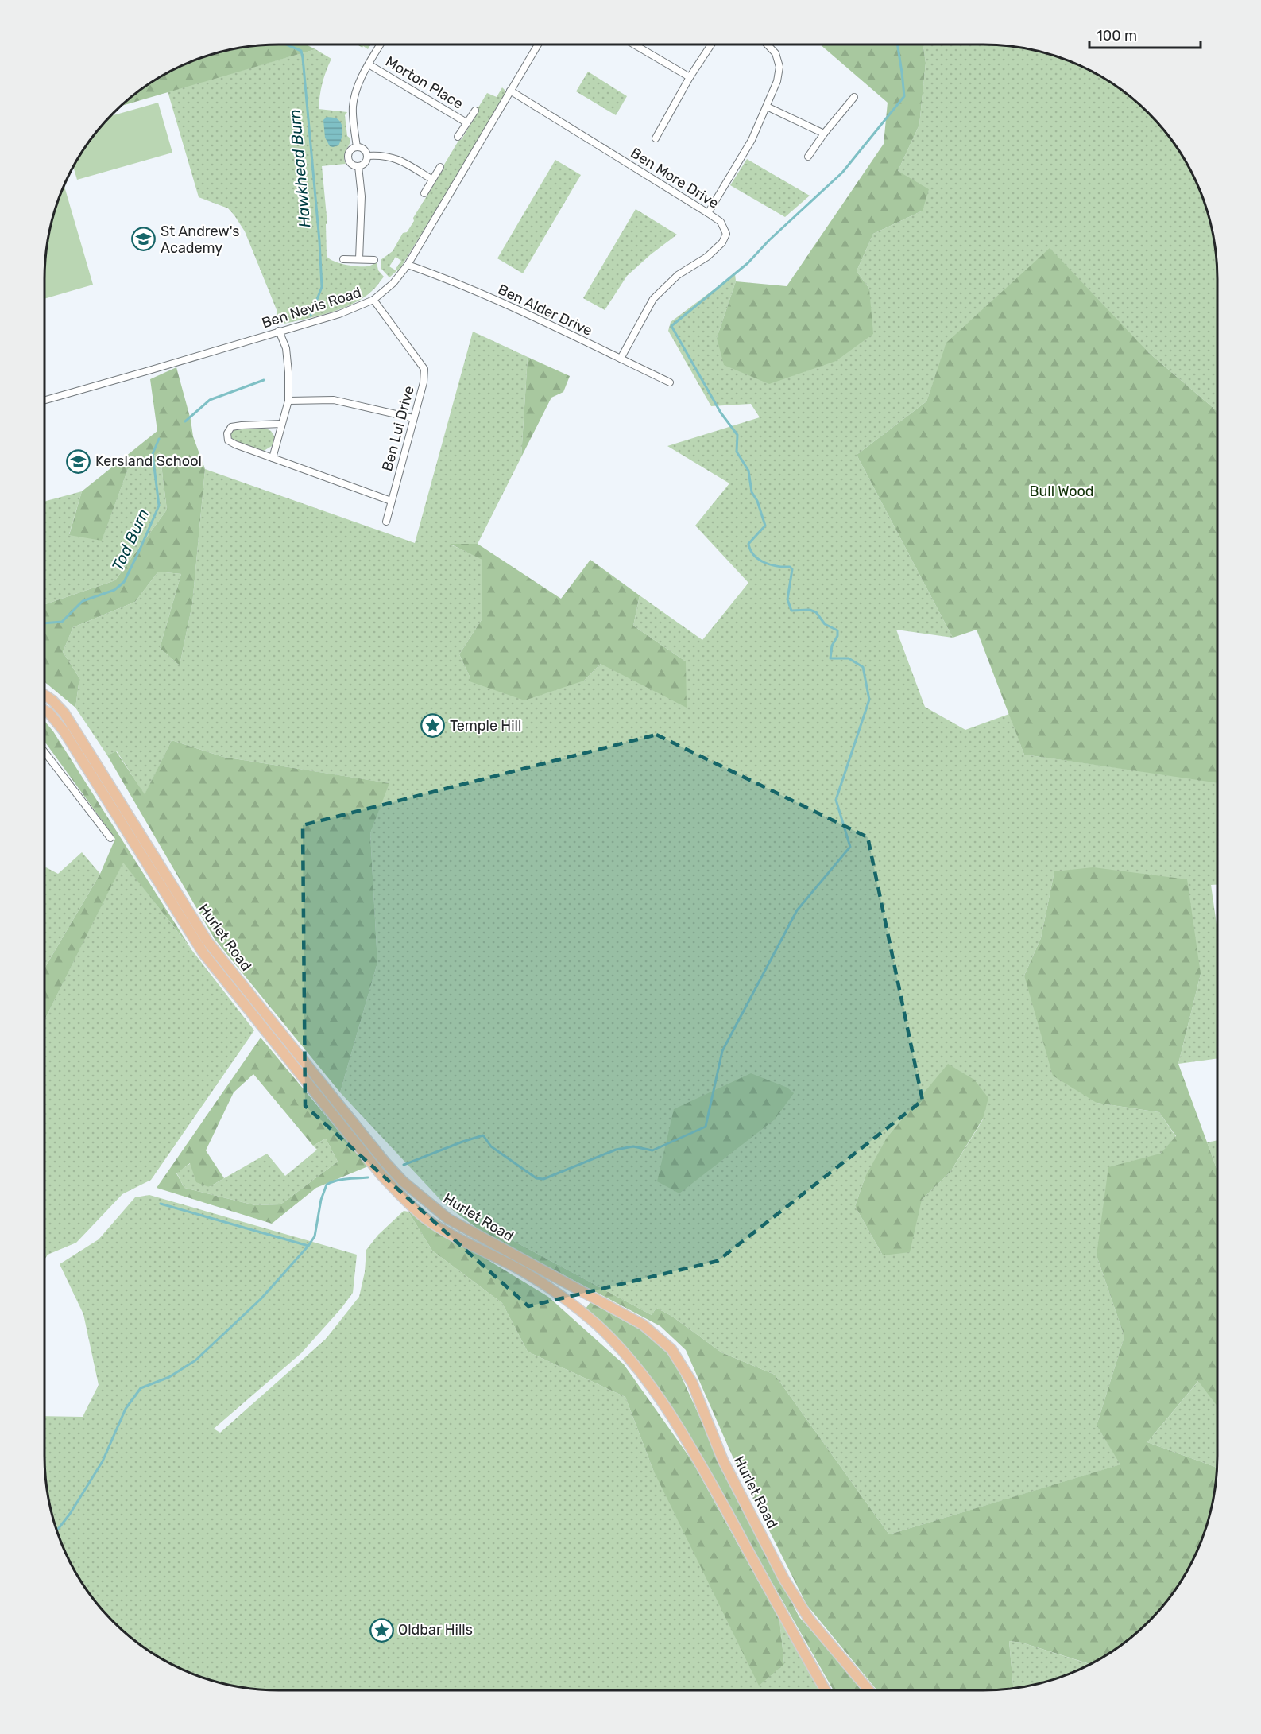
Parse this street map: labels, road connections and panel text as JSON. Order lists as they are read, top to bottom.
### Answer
{
  "streets": {
    "main road": ["Hurlet Road"],
    "street": [
      "Morton Place",
      "Ben More Drive",
      "Ben Nevis Road",
      "Ben Alder Drive",
      "Ben Lui Drive"
    ]
  },
  "crossings": [
    ["Ben More Drive", "Ben Nevis Road"],
    ["Ben More Drive", "Ben Alder Drive"],
    ["Ben Nevis Road", "Ben Alder Drive"],
    ["Ben Nevis Road", "Ben Lui Drive"]
  ],
  "water": ["Hawkhead Burn", "Tod Burn"],
  "parks": ["Bull Wood"],
  "places": {
    "school or university": ["St Andrew's Academy", "Kersland School"],
    "place": ["Temple Hill", "Oldbar Hills"]
  },
  "scale_bar": "100 m"
}
